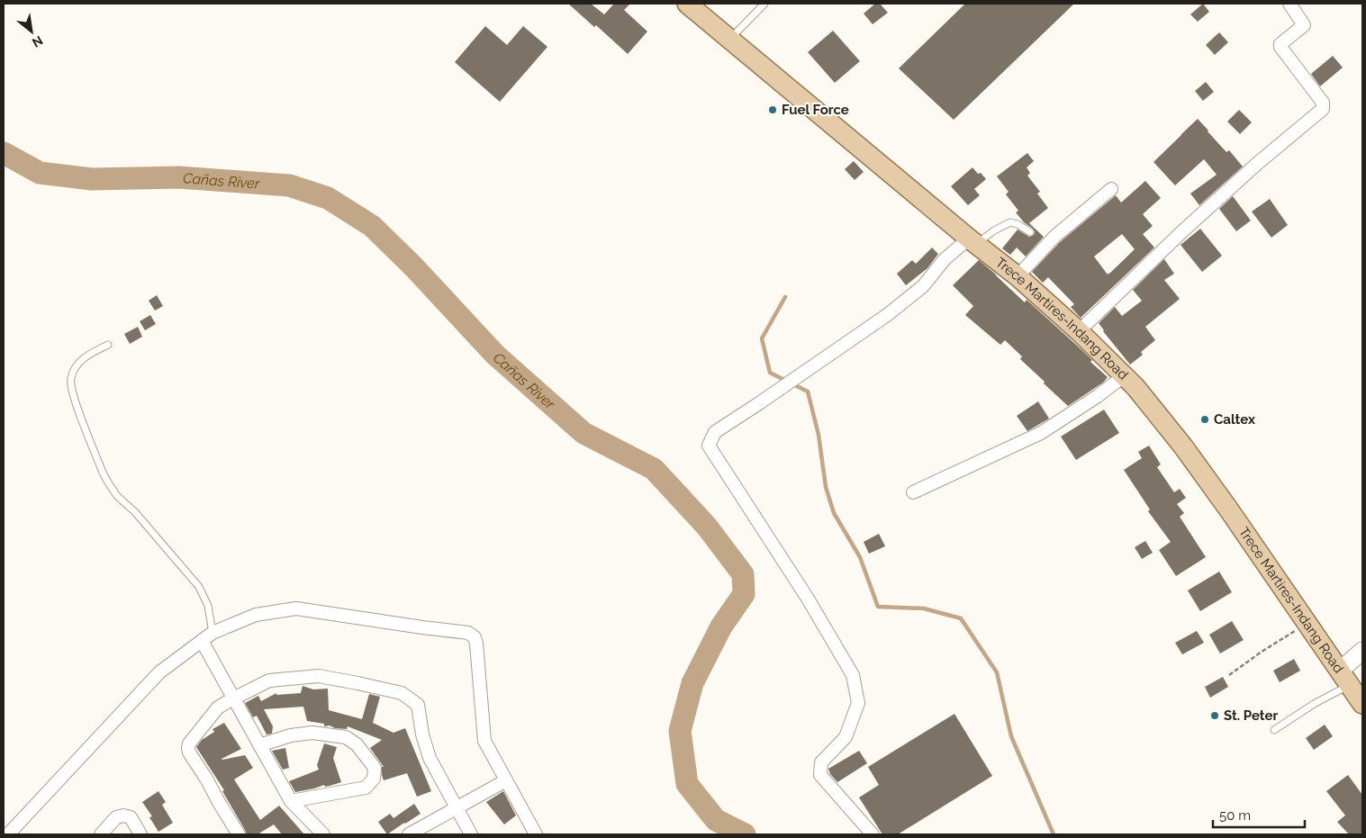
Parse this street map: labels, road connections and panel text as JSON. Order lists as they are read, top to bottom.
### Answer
{
  "streets": {
    "main road": ["Trece Martires-Indang Road"]
  },
  "water": ["Cañas River"],
  "places": ["Fuel Force", "Caltex", "St. Peter"],
  "scale_bar": "50 m",
  "north": "bottom right"
}
